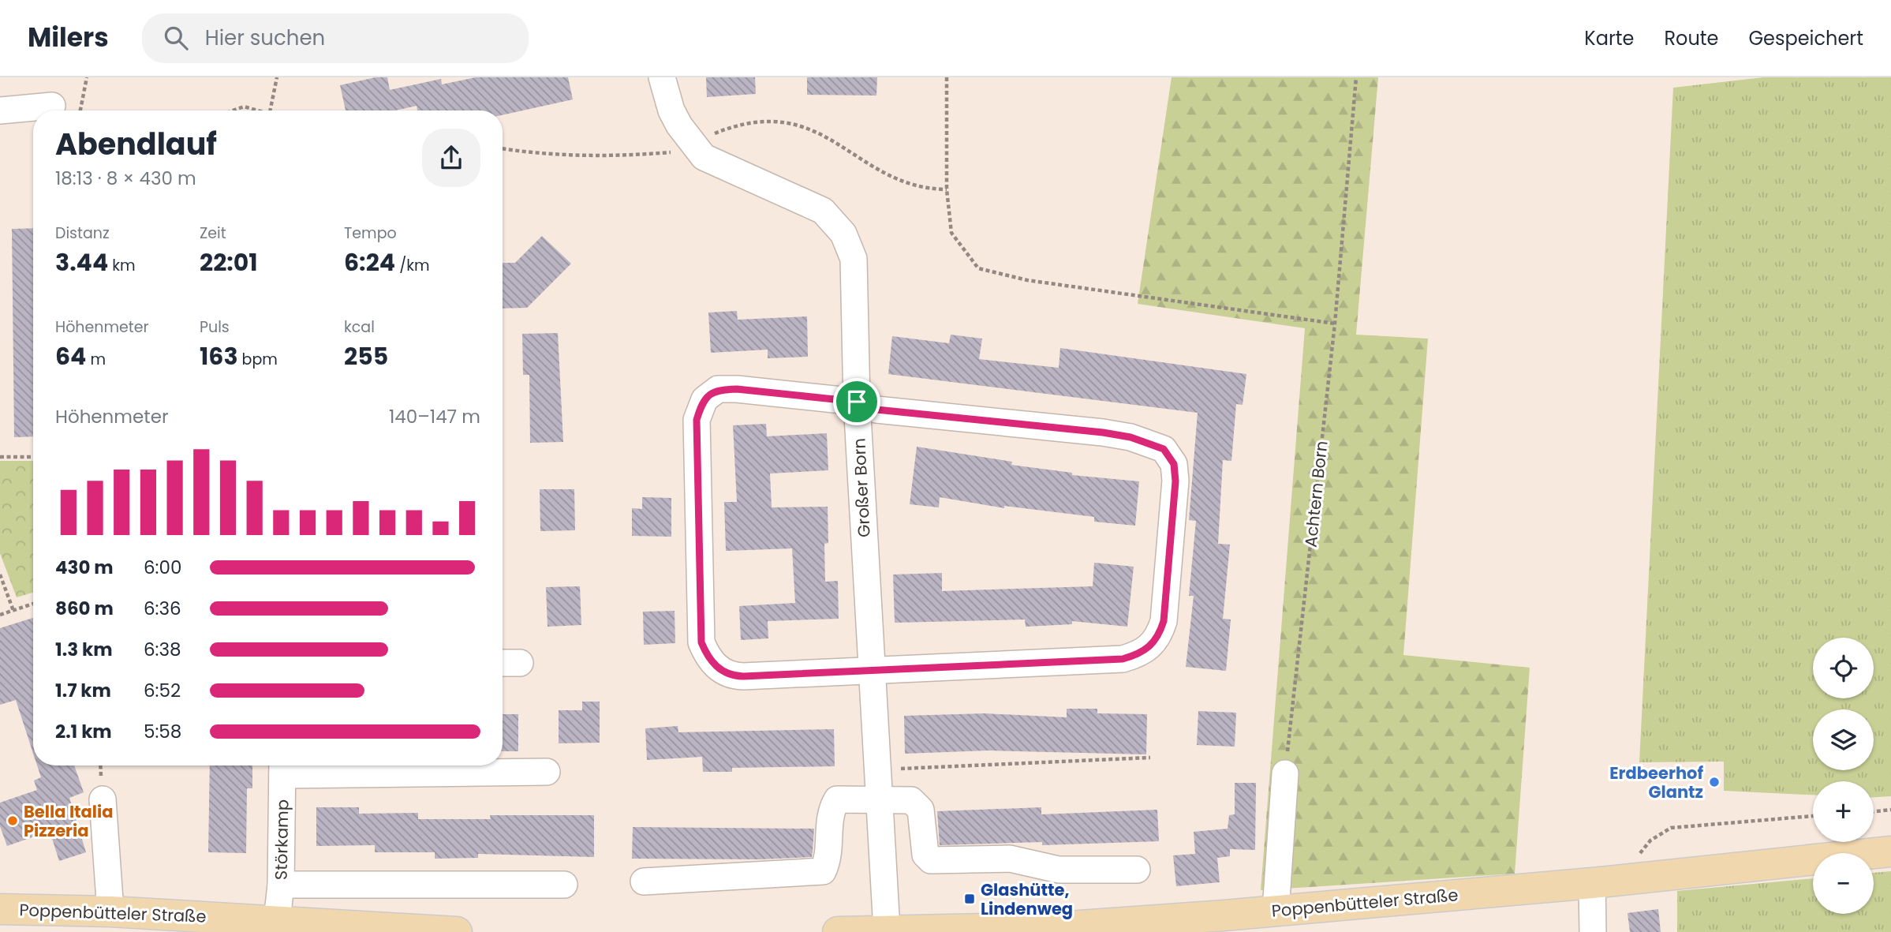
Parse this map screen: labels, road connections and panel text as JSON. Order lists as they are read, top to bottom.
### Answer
{
  "streets": {
    "main road": ["Poppenbütteler Straße"],
    "street": ["Großer Born", "Störkamp"],
    "path": ["Achtern Born"]
  },
  "crossings": [
    ["Großer Born", "Poppenbütteler Straße"],
    ["Störkamp", "Poppenbütteler Straße"]
  ],
  "places": {
    "other": ["Erdbeerhof Glantz", "Bella Italia Pizzeria"],
    "transit": ["Glashütte, Lindenweg"]
  },
  "page": {
    "header": "Milers",
    "search": "Hier suchen",
    "nav": ["Karte", "Route", "Gespeichert"],
    "heading": ["Abendlauf", "18:13 · 8 × 430 m"],
    "stats": [
      ["Distanz", "3.44 km"],
      ["Zeit", "22:01"],
      ["Tempo", "6:24 /km"],
      ["Höhenmeter", "64 m"],
      ["Puls", "163 bpm"],
      ["kcal", "255"]
    ],
    "chart": ["Höhenmeter", "140–147 m"],
    "list": [
      {
        "name": "430 m",
        "note": "6:00"
      },
      {
        "name": "860 m",
        "note": "6:36"
      },
      {
        "name": "1.3 km",
        "note": "6:38"
      },
      {
        "name": "1.7 km",
        "note": "6:52"
      },
      {
        "name": "2.1 km",
        "note": "5:58"
      }
    ],
    "map_buttons": ["+", "−"]
  }
}
